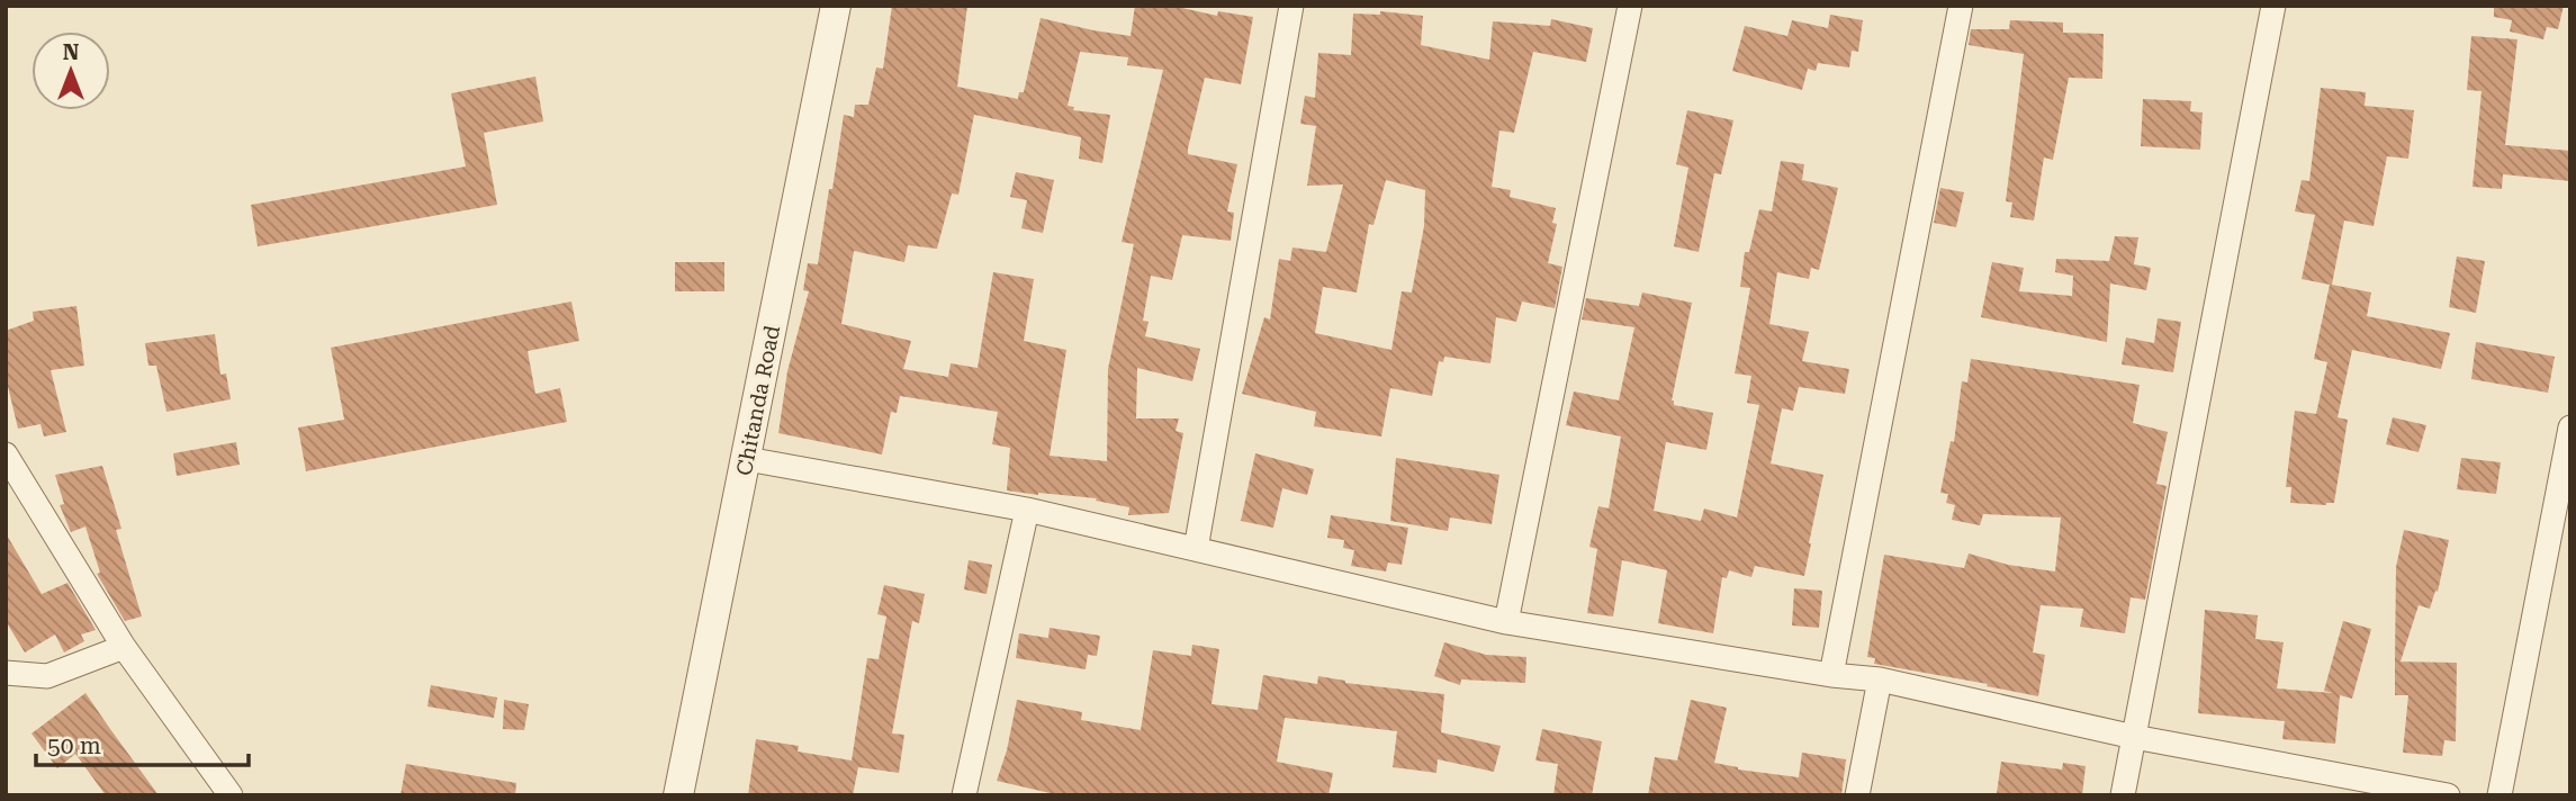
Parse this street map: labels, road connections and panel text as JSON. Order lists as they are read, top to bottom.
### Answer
{
  "streets": {
    "street": ["Chitanda Road"]
  },
  "scale_bar": "50 m",
  "north": "top"
}
